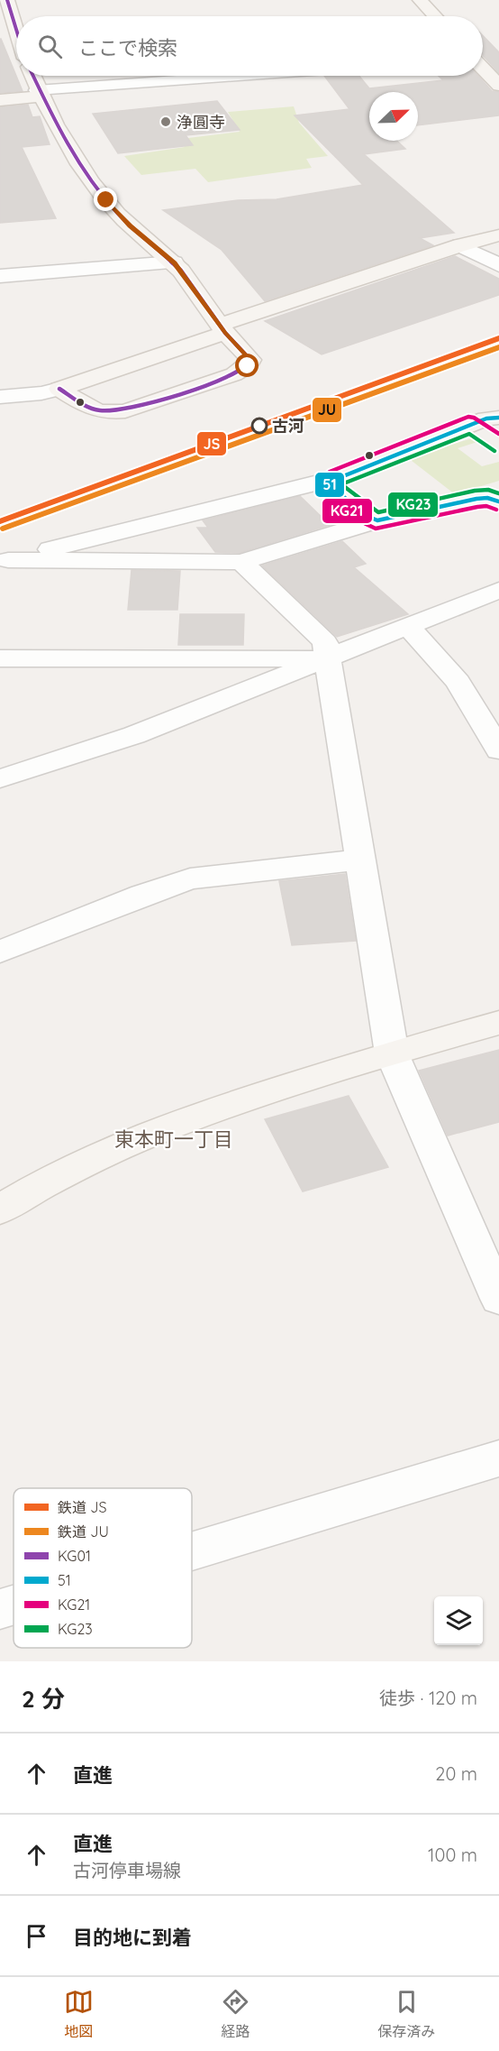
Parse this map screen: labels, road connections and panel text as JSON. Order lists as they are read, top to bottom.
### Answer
{
  "districts": ["東本町一丁目"],
  "places": ["浄圓寺", "古河"],
  "lines": [
    "transit line KG01",
    "rail line JS",
    "rail line JU",
    "transit line KG21",
    "transit line 51",
    "transit line KG23"
  ],
  "legend": [
    "鉄道 JS",
    "鉄道 JU",
    "KG01",
    "51",
    "KG21",
    "KG23"
  ],
  "north": "top right",
  "page": {
    "search": "ここで検索",
    "heading": ["2 分", "徒歩 · 120 m"],
    "list": [
      ["直進", "20 m"],
      ["直進", "古河停車場線", "100 m"],
      "目的地に到着"
    ],
    "nav": ["地図", "経路", "保存済み"]
  }
}
